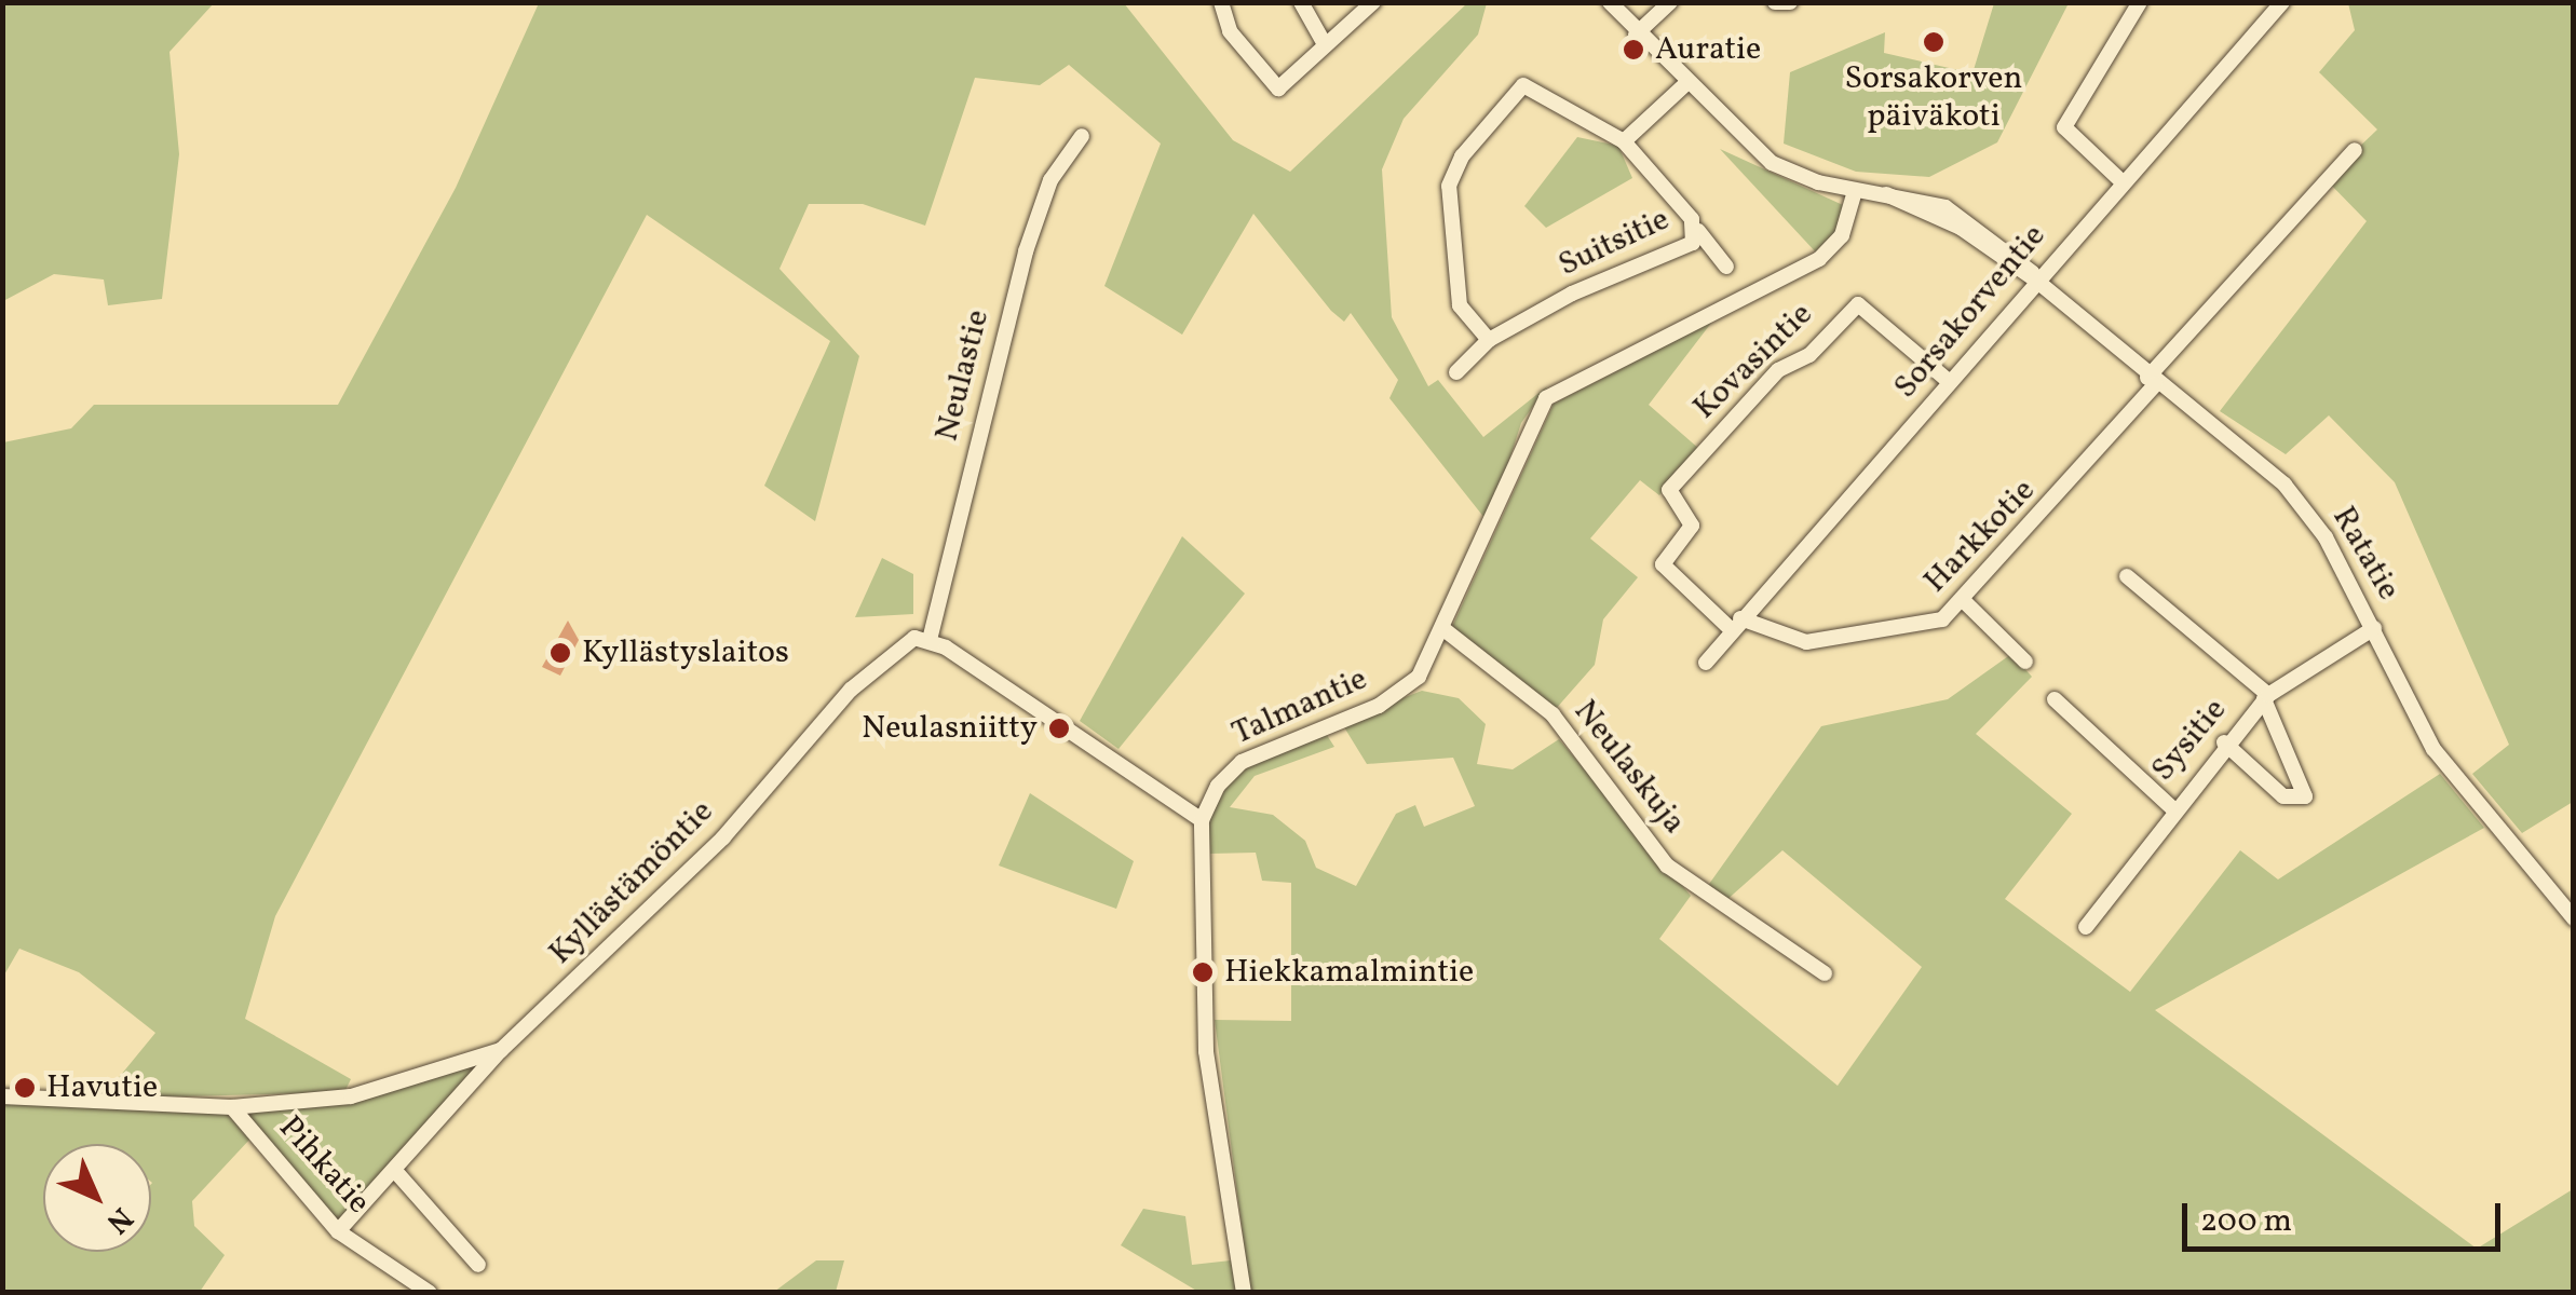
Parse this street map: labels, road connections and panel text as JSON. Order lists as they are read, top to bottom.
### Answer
{
  "streets": {
    "street": [
      "Suitsitie",
      "Sorsakorventie",
      "Kovasintie",
      "Neulastie",
      "Harkkotie",
      "Ratatie",
      "Talmantie",
      "Sysitie",
      "Neulaskuja",
      "Kyllästämöntie",
      "Pihkatie"
    ]
  },
  "crossings": [
    ["Sorsakorventie", "Kovasintie"],
    ["Sorsakorventie", "Harkkotie"],
    ["Sorsakorventie", "Ratatie"],
    ["Kovasintie", "Harkkotie"],
    ["Neulastie", "Kyllästämöntie"],
    ["Harkkotie", "Ratatie"],
    ["Ratatie", "Talmantie"],
    ["Ratatie", "Sysitie"],
    ["Talmantie", "Neulaskuja"],
    ["Kyllästämöntie", "Pihkatie"]
  ],
  "places": [
    "Sorsakorven päiväkoti",
    "Auratie",
    "Kyllästyslaitos",
    "Neulasniitty",
    "Hiekkamalmintie",
    "Havutie"
  ],
  "scale_bar": "200 m",
  "north": "bottom right"
}
